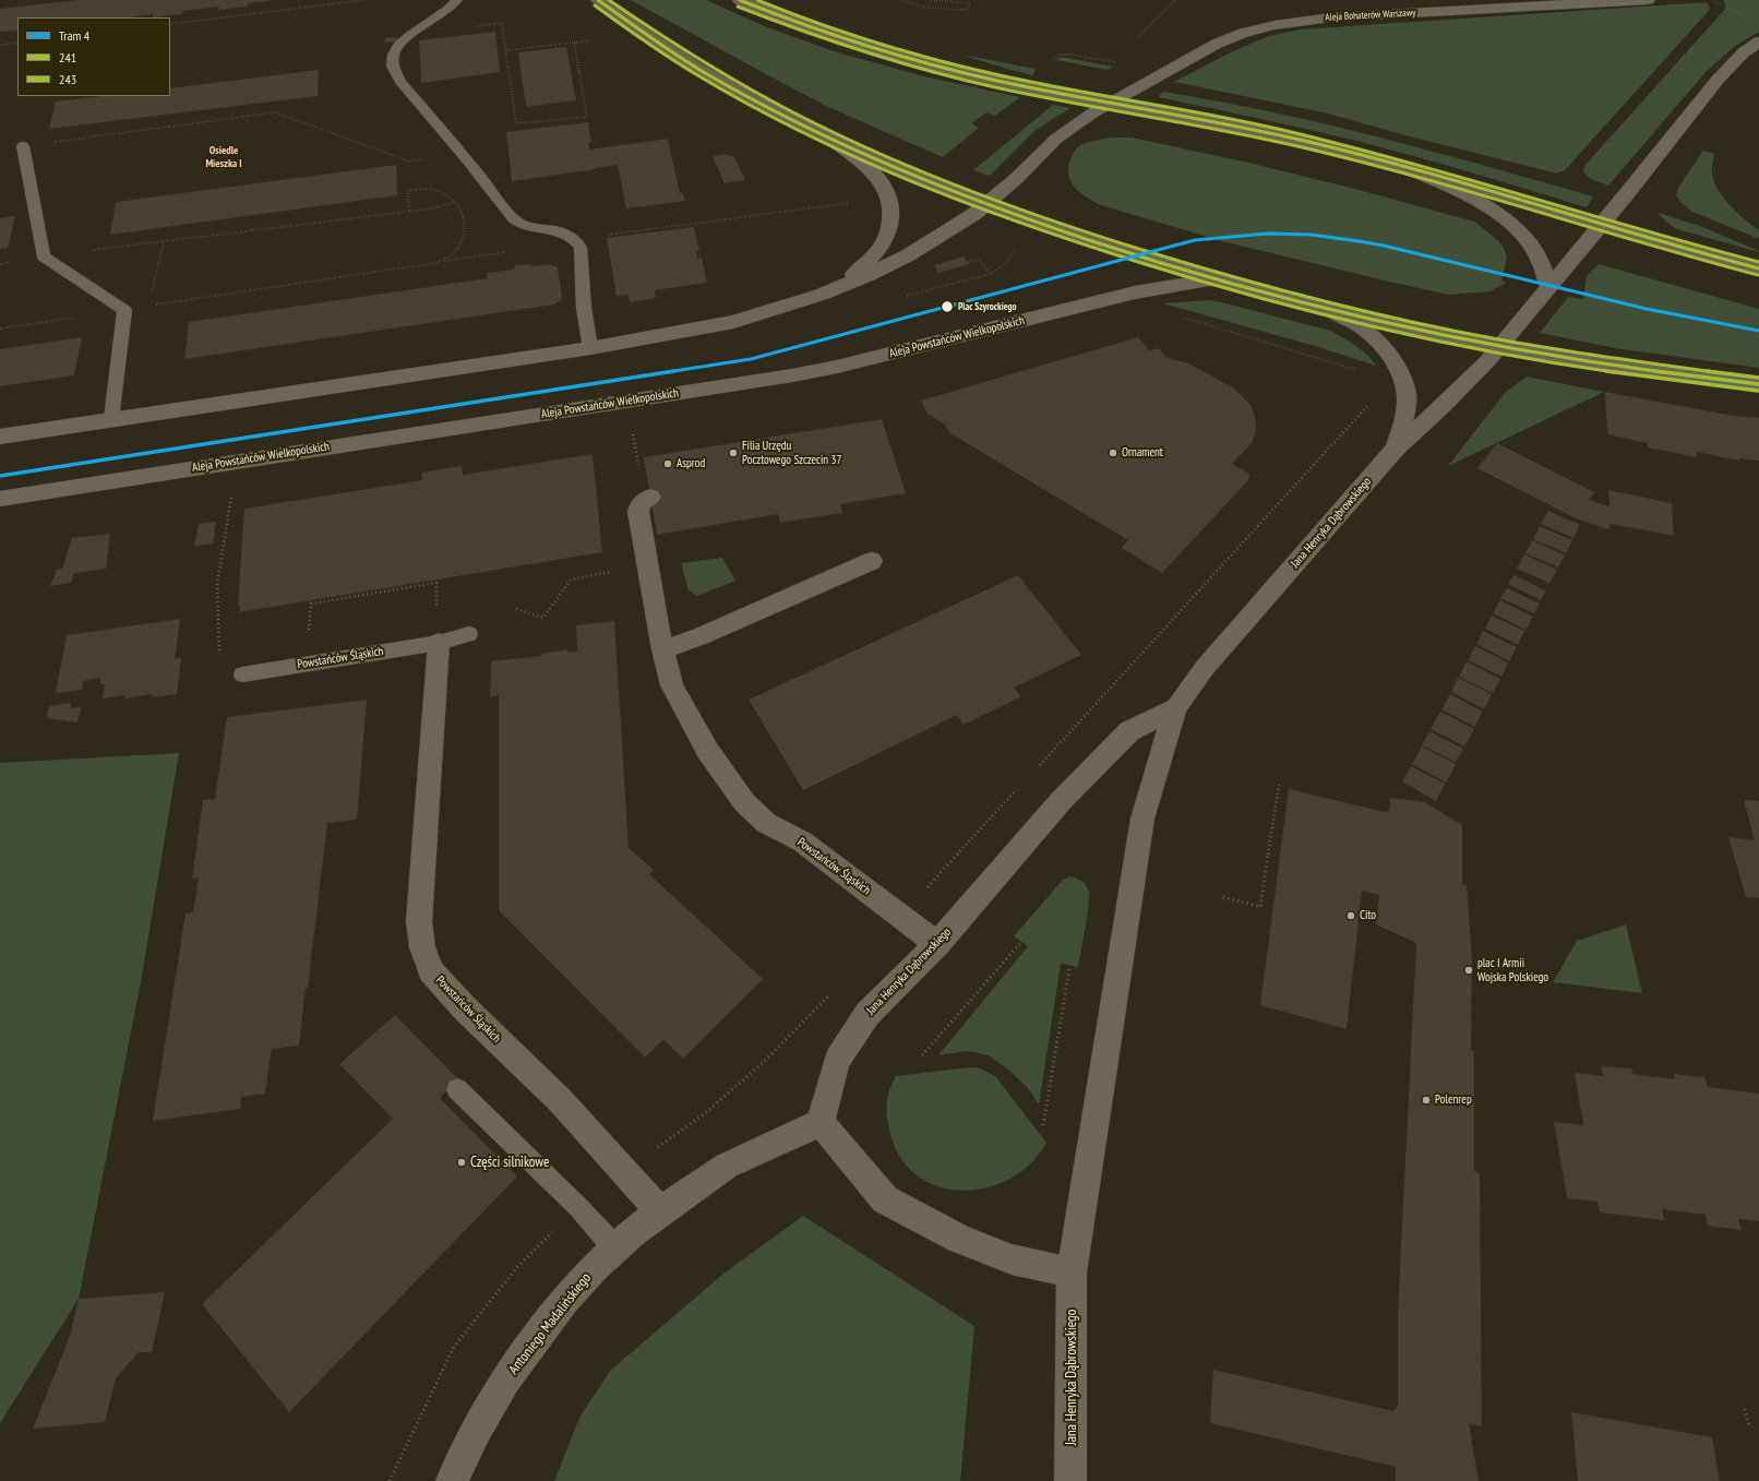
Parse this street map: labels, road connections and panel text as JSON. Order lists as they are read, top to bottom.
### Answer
{
  "streets": {
    "street": [
      "Aleja Bohaterów Warszawy",
      "Aleja Powstańców Wielkopolskich",
      "Jana Henryka Dąbrowskiego",
      "Powstańców Śląskich",
      "Antoniego Madalińskiego"
    ]
  },
  "crossings": [
    ["Jana Henryka Dąbrowskiego", "Powstańców Śląskich"],
    ["Jana Henryka Dąbrowskiego", "Antoniego Madalińskiego"],
    ["Powstańców Śląskich", "Antoniego Madalińskiego"]
  ],
  "districts": ["Osiedle Mieszka I"],
  "places": [
    "Plac Szyrockiego",
    "Filia Urzędu Pocztowego Szczecin 37",
    "Ornament",
    "Asprod",
    "Cito",
    "plac I Armii Wojska Polskiego",
    "Polenrep",
    "Części silnikowe"
  ],
  "lines": ["transit line 241", "transit line 243", "tram line 4"],
  "legend": ["Tram 4", "241", "243"]
}
